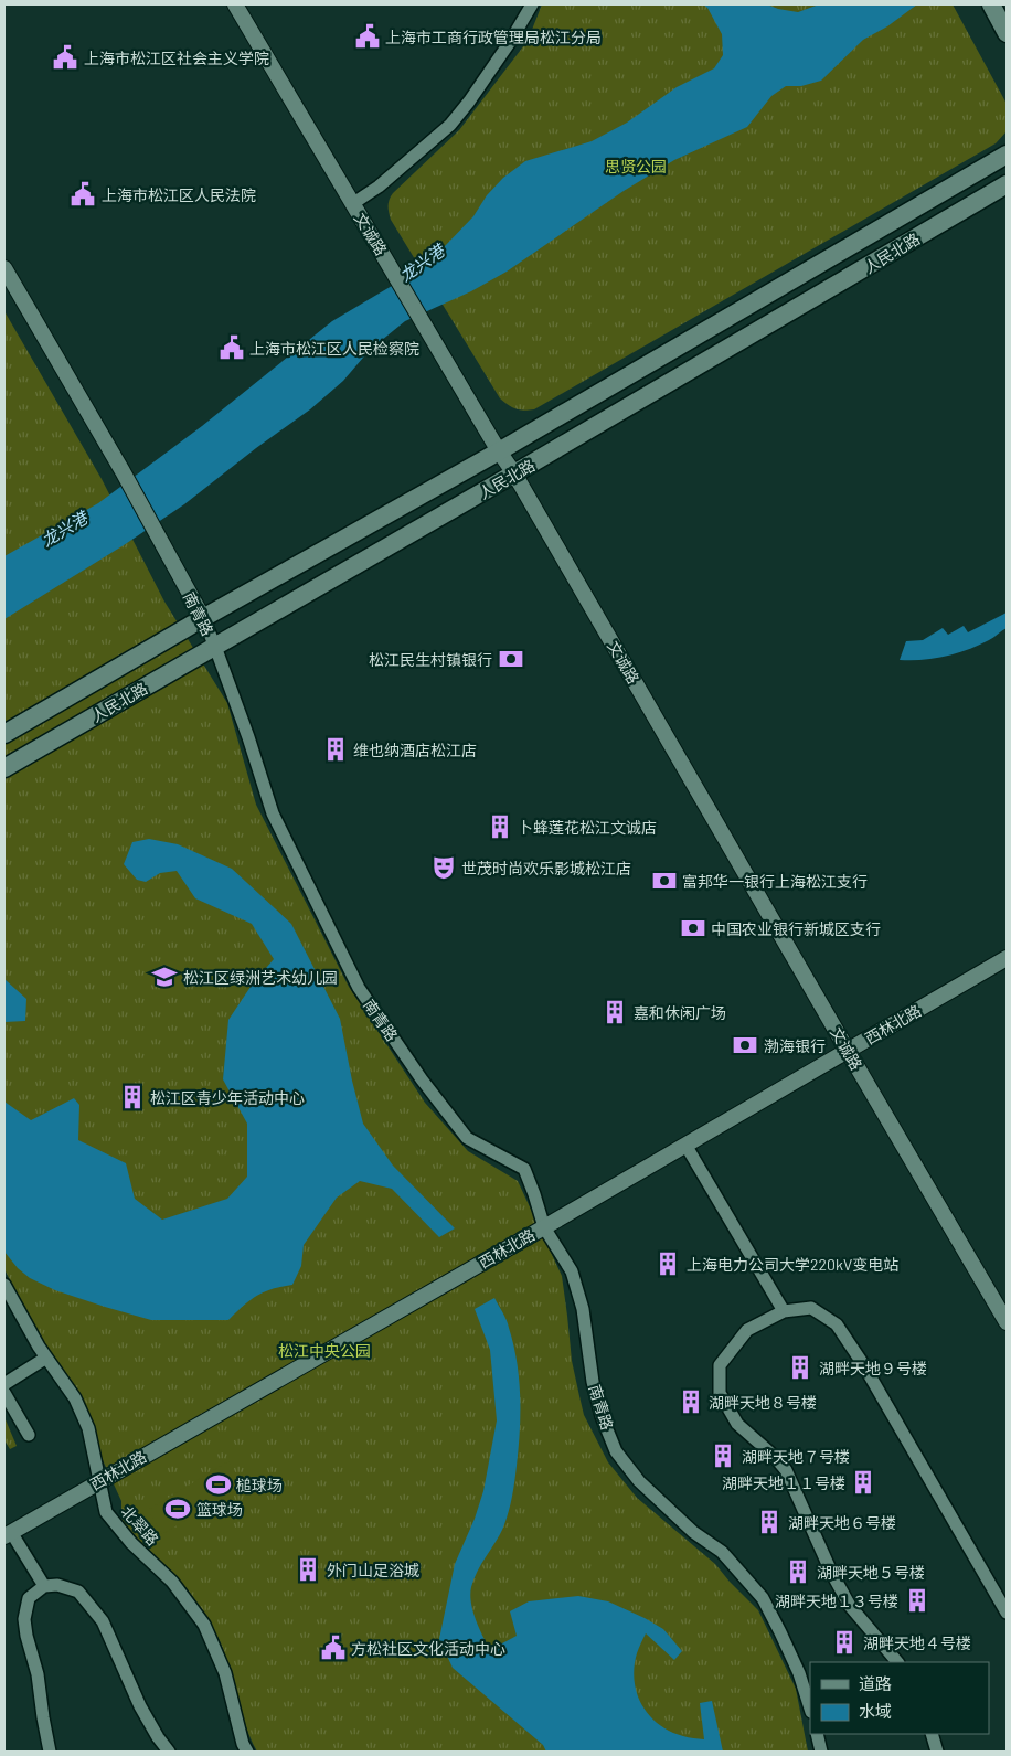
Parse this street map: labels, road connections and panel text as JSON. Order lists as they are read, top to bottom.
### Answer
{
  "streets": {
    "main road": ["人民北路"],
    "street": [
      "文诚路",
      "南青路",
      "西林北路",
      "北翠路"
    ]
  },
  "crossings": [
    ["文诚路", "人民北路"],
    ["文诚路", "西林北路"],
    ["人民北路", "南青路"],
    ["南青路", "西林北路"],
    ["西林北路", "北翠路"]
  ],
  "water": ["龙兴港"],
  "parks": ["思贤公园", "松江中央公园"],
  "places": {
    "public building": [
      "上海市工商行政管理局松江分局",
      "上海市松江区社会主义学院",
      "上海市松江区人民法院",
      "上海市松江区人民检察院",
      "方松社区文化活动中心"
    ],
    "bank": [
      "松江民生村镇银行",
      "富邦华一银行上海松江支行",
      "中国农业银行新城区支行",
      "渤海银行"
    ],
    "building": [
      "维也纳酒店松江店",
      "卜蜂莲花松江文诚店",
      "嘉和休闲广场",
      "松江区青少年活动中心",
      "上海电力公司大学220kV变电站",
      "湖畔天地９号楼",
      "湖畔天地８号楼",
      "湖畔天地７号楼",
      "湖畔天地１１号楼",
      "湖畔天地６号楼",
      "外门山足浴城",
      "湖畔天地５号楼",
      "湖畔天地１３号楼",
      "湖畔天地４号楼"
    ],
    "theatre": ["世茂时尚欢乐影城松江店"],
    "school or university": ["松江区绿洲艺术幼儿园"],
    "sports": ["槌球场", "篮球场"]
  },
  "legend": ["道路", "水域"]
}
